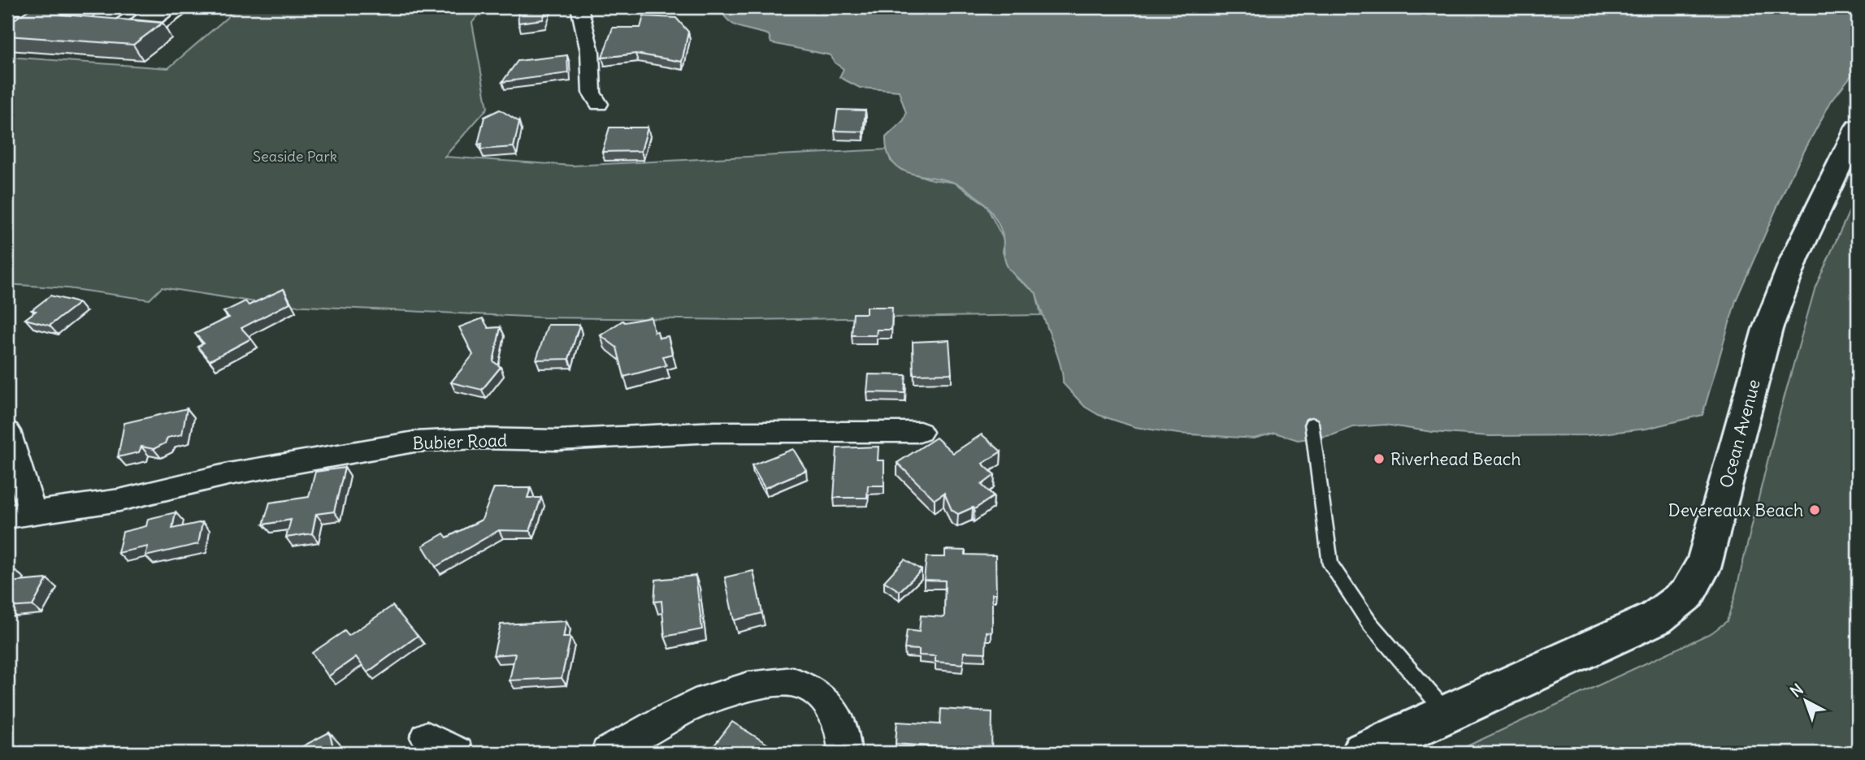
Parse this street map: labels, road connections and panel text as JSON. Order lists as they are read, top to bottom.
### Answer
{
  "streets": {
    "main road": ["Ocean Avenue"],
    "street": ["Bubier Road"]
  },
  "parks": ["Seaside Park"],
  "places": ["Riverhead Beach", "Devereaux Beach"],
  "north": "top left"
}
